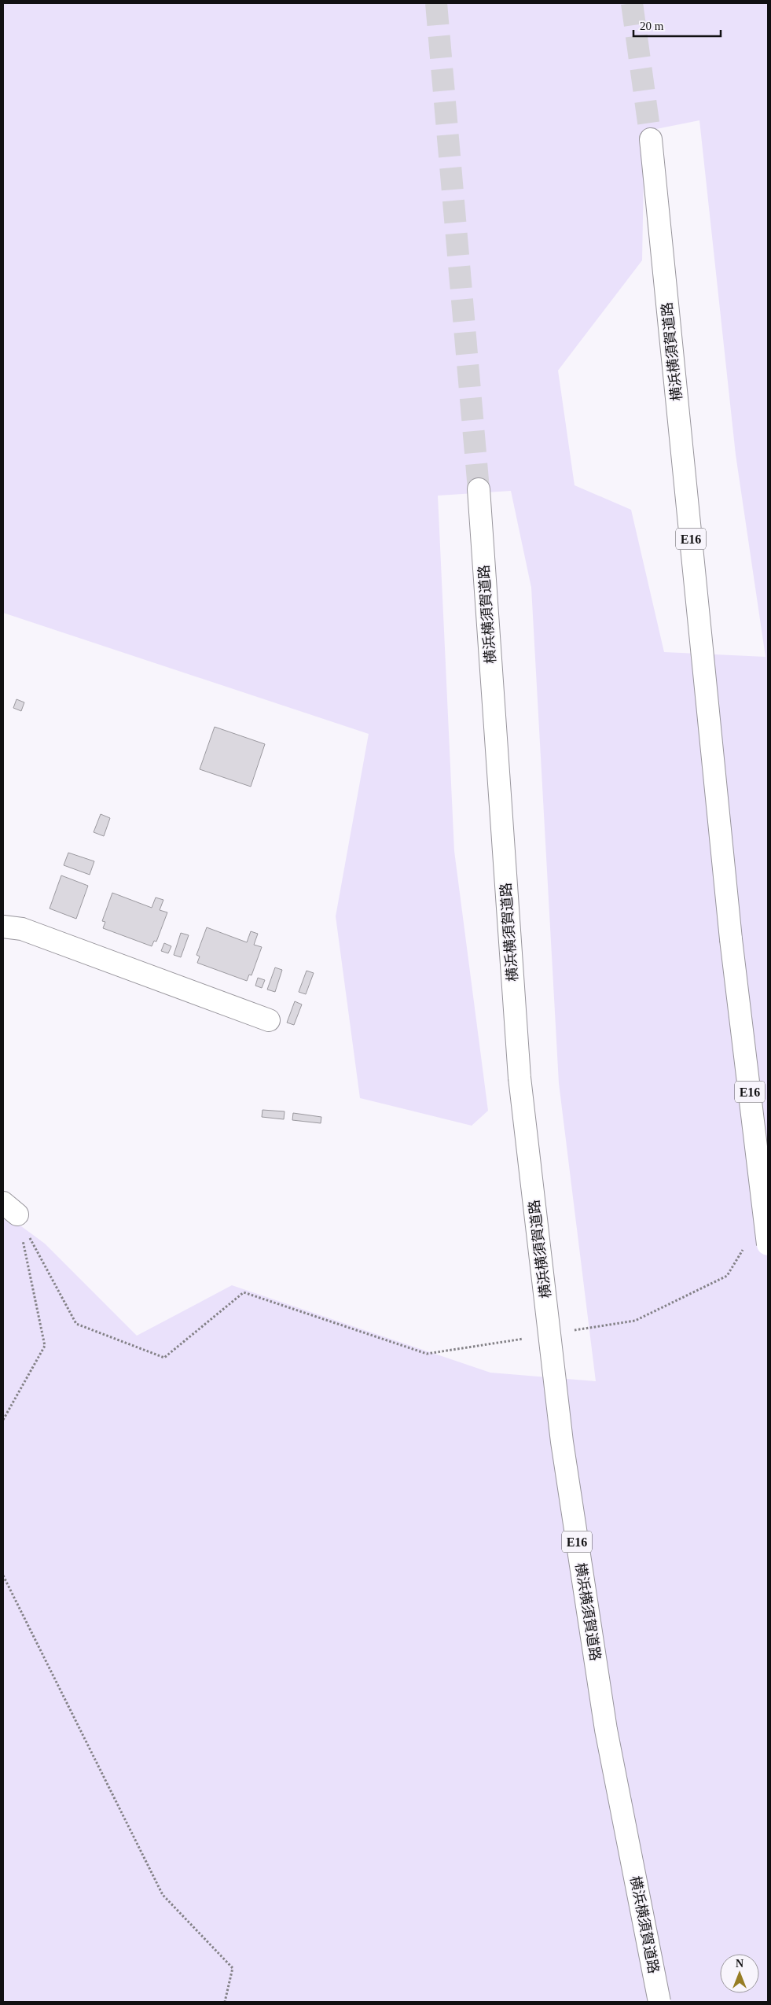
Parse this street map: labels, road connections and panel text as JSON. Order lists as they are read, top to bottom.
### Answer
{
  "streets": {
    "main road": ["横浜横須賀道路", "E16"]
  },
  "scale_bar": "20 m",
  "north": "top"
}
